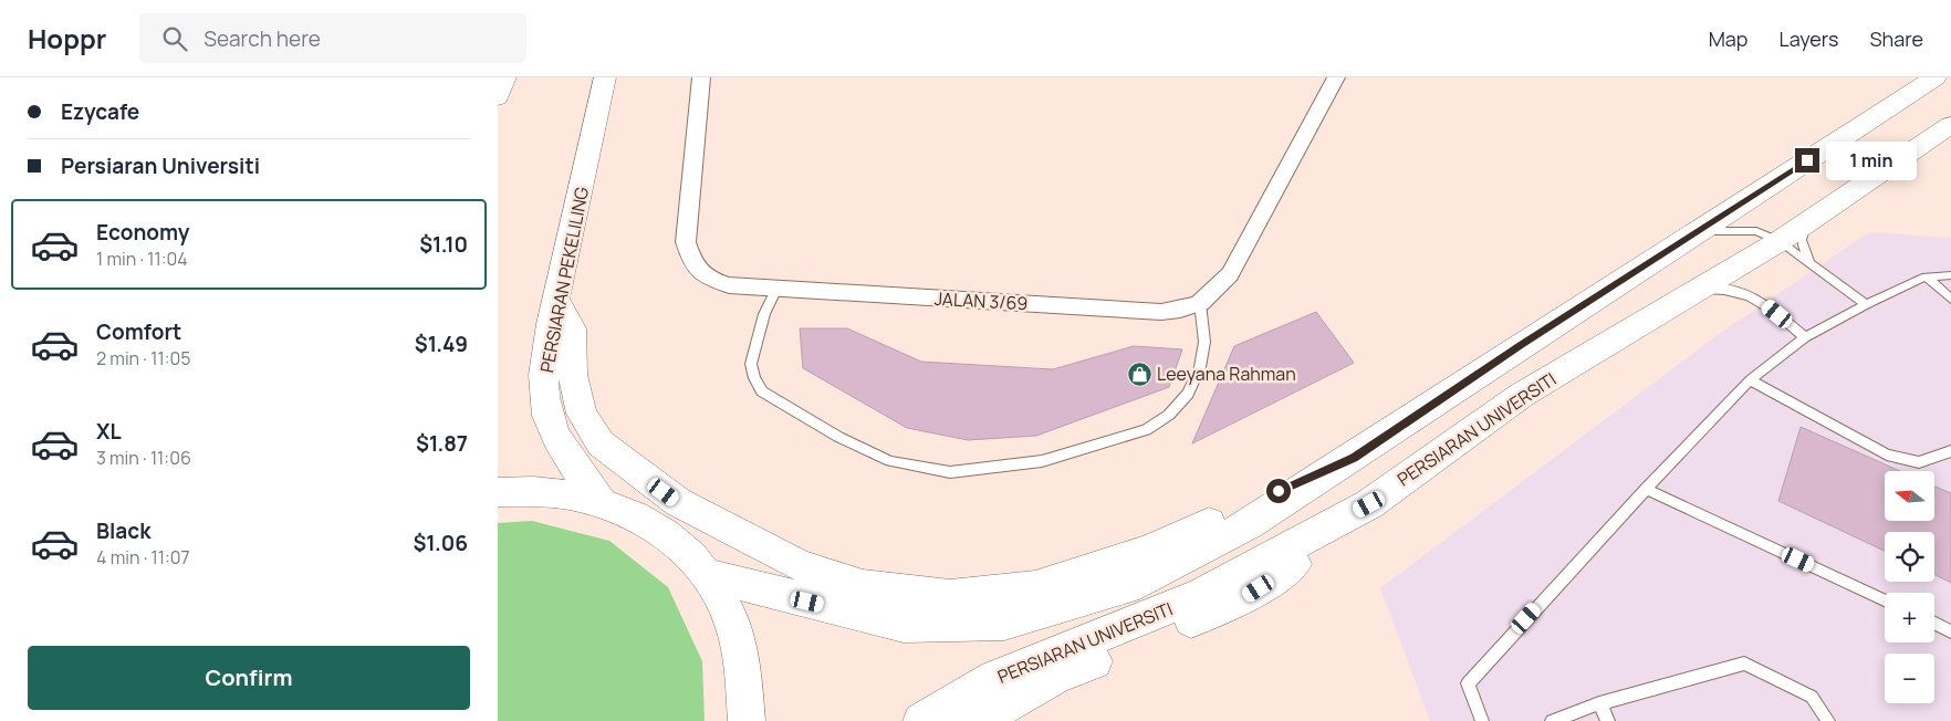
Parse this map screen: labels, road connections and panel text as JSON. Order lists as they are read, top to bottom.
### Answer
{
  "streets": {
    "main road": ["PERSIARAN PEKELILING", "PERSIARAN UNIVERSITI"],
    "street": ["JALAN 3/69"]
  },
  "places": {
    "shop": ["Leeyana Rahman"]
  },
  "north": "left",
  "page": {
    "header": "Hoppr",
    "search": "Search here",
    "nav": ["Map", "Layers", "Share"],
    "banner": ["Ezycafe", "Persiaran Universiti"],
    "bubble": "1 min",
    "list": [
      {
        "name": "Economy",
        "note": "1 min · 11:04",
        "value": "$1.10"
      },
      {
        "name": "Comfort",
        "note": "2 min · 11:05",
        "value": "$1.49"
      },
      {
        "name": "XL",
        "note": "3 min · 11:06",
        "value": "$1.87"
      },
      {
        "name": "Black",
        "note": "4 min · 11:07",
        "value": "$1.06"
      }
    ],
    "map_buttons": ["+", "−"],
    "buttons": "Confirm"
  }
}
